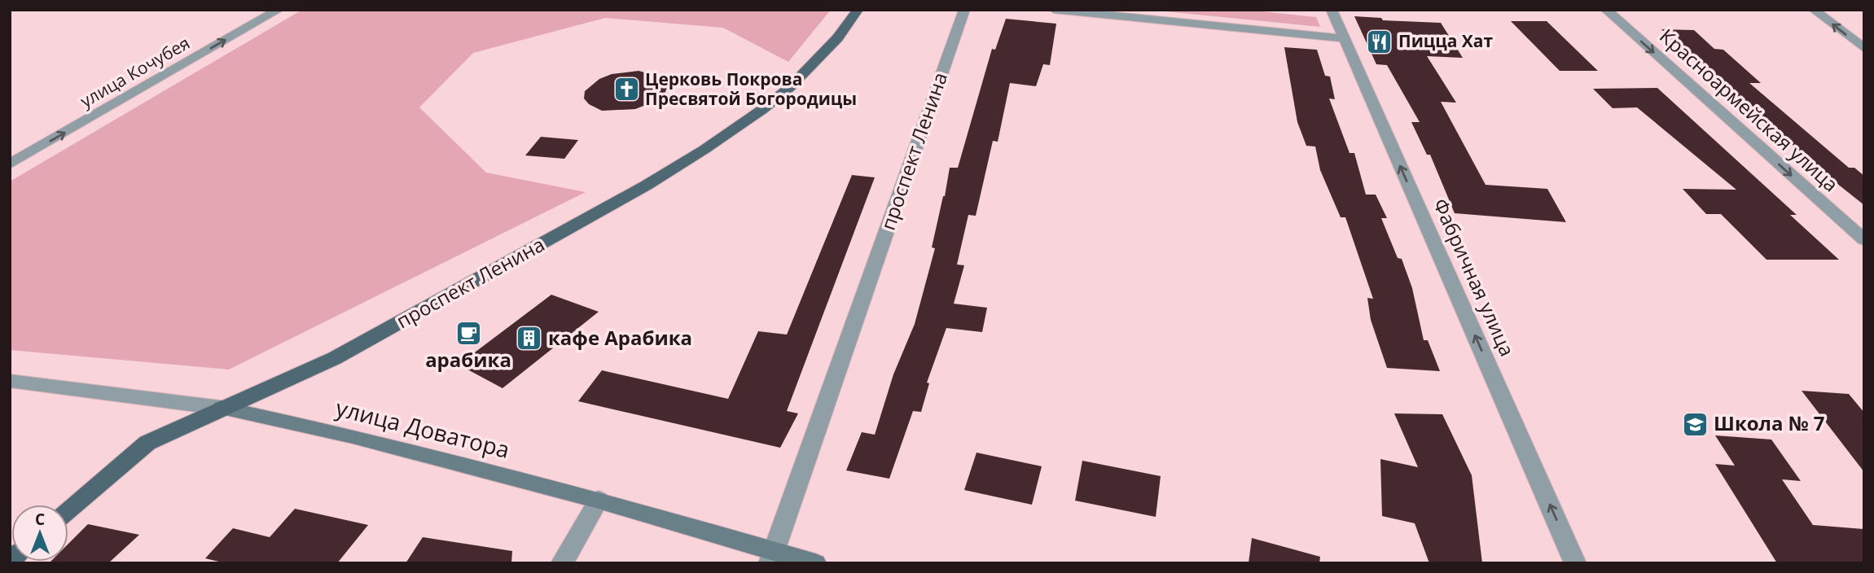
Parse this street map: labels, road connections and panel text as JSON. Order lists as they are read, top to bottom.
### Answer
{
  "streets": {
    "main road": ["проспект Ленина", "улица Доватора"],
    "street": ["улица Кочубея", "Красноармейская улица", "Фабричная улица"]
  },
  "crossings": [
    ["проспект Ленина", "улица Доватора"]
  ],
  "one_way": ["улица Кочубея", "Красноармейская улица", "Фабричная улица"],
  "places": {
    "restaurant": ["Пицца Хат"],
    "church": ["Церковь Покрова Пресвятой Богородицы"],
    "cafe": ["арабика"],
    "building": ["кафе Арабика"],
    "school or university": ["Школа № 7"]
  },
  "north": "top"
}
